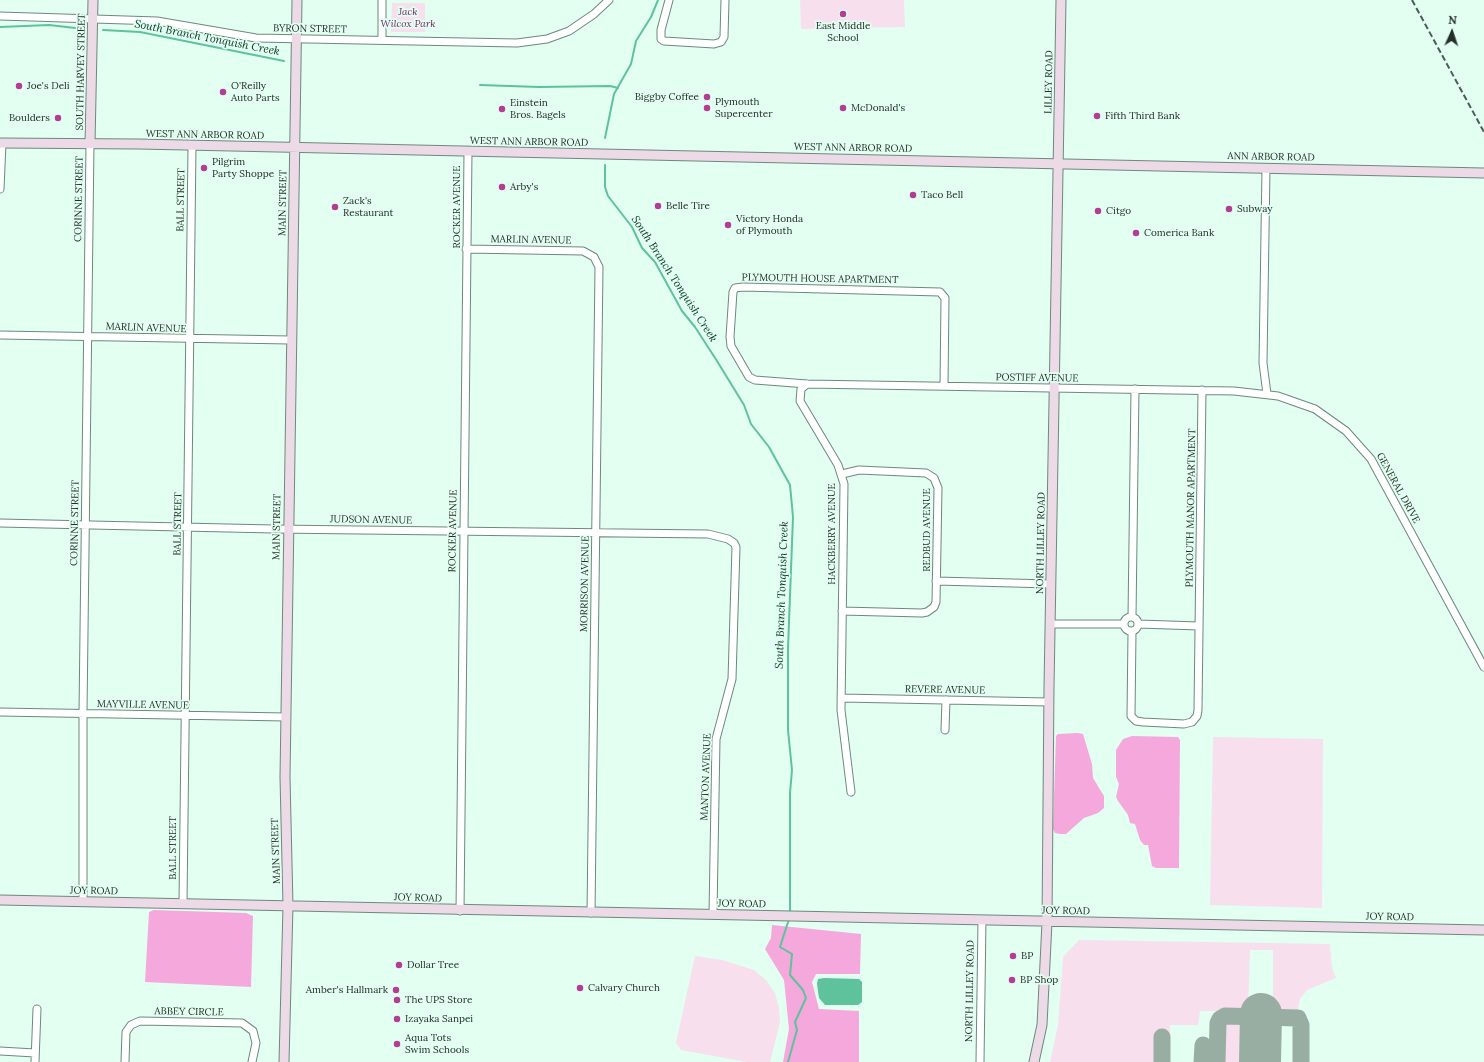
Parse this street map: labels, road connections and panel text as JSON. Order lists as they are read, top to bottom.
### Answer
{
  "streets": {
    "street": [
      "BYRON STREET",
      "SOUTH HARVEY STREET",
      "LILLEY ROAD",
      "WEST ANN ARBOR ROAD",
      "ANN ARBOR ROAD",
      "CORINNE STREET",
      "BALL STREET",
      "MAIN STREET",
      "ROCKER AVENUE",
      "MARLIN AVENUE",
      "PLYMOUTH HOUSE APARTMENT",
      "POSTIFF AVENUE",
      "GENERAL DRIVE",
      "PLYMOUTH MANOR APARTMENT",
      "JUDSON AVENUE",
      "REDBUD AVENUE",
      "HACKBERRY AVENUE",
      "NORTH LILLEY ROAD",
      "MORRISON AVENUE",
      "REVERE AVENUE",
      "MAYVILLE AVENUE",
      "MANTON AVENUE",
      "JOY ROAD",
      "ABBEY CIRCLE"
    ]
  },
  "crossings": [
    ["BYRON STREET", "SOUTH HARVEY STREET"],
    ["BYRON STREET", "MAIN STREET"],
    ["SOUTH HARVEY STREET", "WEST ANN ARBOR ROAD"],
    ["SOUTH HARVEY STREET", "CORINNE STREET"],
    ["LILLEY ROAD", "WEST ANN ARBOR ROAD"],
    ["LILLEY ROAD", "ANN ARBOR ROAD"],
    ["LILLEY ROAD", "NORTH LILLEY ROAD"],
    ["WEST ANN ARBOR ROAD", "ANN ARBOR ROAD"],
    ["WEST ANN ARBOR ROAD", "CORINNE STREET"],
    ["WEST ANN ARBOR ROAD", "BALL STREET"],
    ["WEST ANN ARBOR ROAD", "MAIN STREET"],
    ["WEST ANN ARBOR ROAD", "ROCKER AVENUE"],
    ["WEST ANN ARBOR ROAD", "NORTH LILLEY ROAD"],
    ["ANN ARBOR ROAD", "NORTH LILLEY ROAD"],
    ["CORINNE STREET", "MARLIN AVENUE"],
    ["CORINNE STREET", "JUDSON AVENUE"],
    ["CORINNE STREET", "MAYVILLE AVENUE"],
    ["CORINNE STREET", "JOY ROAD"],
    ["BALL STREET", "MARLIN AVENUE"],
    ["BALL STREET", "JUDSON AVENUE"],
    ["BALL STREET", "MAYVILLE AVENUE"],
    ["BALL STREET", "JOY ROAD"],
    ["MAIN STREET", "MARLIN AVENUE"],
    ["MAIN STREET", "JUDSON AVENUE"],
    ["MAIN STREET", "MAYVILLE AVENUE"],
    ["MAIN STREET", "JOY ROAD"],
    ["ROCKER AVENUE", "MARLIN AVENUE"],
    ["ROCKER AVENUE", "JUDSON AVENUE"],
    ["ROCKER AVENUE", "JOY ROAD"],
    ["MARLIN AVENUE", "MORRISON AVENUE"],
    ["PLYMOUTH HOUSE APARTMENT", "POSTIFF AVENUE"],
    ["PLYMOUTH HOUSE APARTMENT", "HACKBERRY AVENUE"],
    ["POSTIFF AVENUE", "GENERAL DRIVE"],
    ["POSTIFF AVENUE", "PLYMOUTH MANOR APARTMENT"],
    ["POSTIFF AVENUE", "HACKBERRY AVENUE"],
    ["POSTIFF AVENUE", "NORTH LILLEY ROAD"],
    ["JUDSON AVENUE", "MORRISON AVENUE"],
    ["JUDSON AVENUE", "MANTON AVENUE"],
    ["REDBUD AVENUE", "HACKBERRY AVENUE"],
    ["HACKBERRY AVENUE", "REVERE AVENUE"],
    ["NORTH LILLEY ROAD", "REVERE AVENUE"],
    ["NORTH LILLEY ROAD", "JOY ROAD"],
    ["MORRISON AVENUE", "JOY ROAD"],
    ["MANTON AVENUE", "JOY ROAD"]
  ],
  "water": ["South Branch Tonquish Creek"],
  "parks": ["Jack Wilcox Park"],
  "places": [
    "East Middle School",
    "Joe's Deli",
    "O'Reilly Auto Parts",
    "Biggby Coffee",
    "Plymouth Supercenter",
    "McDonald's",
    "Einstein Bros. Bagels",
    "Fifth Third Bank",
    "Boulders",
    "Pilgrim Party Shoppe",
    "Arby's",
    "Taco Bell",
    "Belle Tire",
    "Zack's Restaurant",
    "Subway",
    "Citgo",
    "Victory Honda of Plymouth",
    "Comerica Bank",
    "BP",
    "Dollar Tree",
    "BP Shop",
    "Calvary Church",
    "Amber's Hallmark",
    "The UPS Store",
    "Izayaka Sanpei",
    "Aqua Tots Swim Schools"
  ],
  "north": "top"
}
